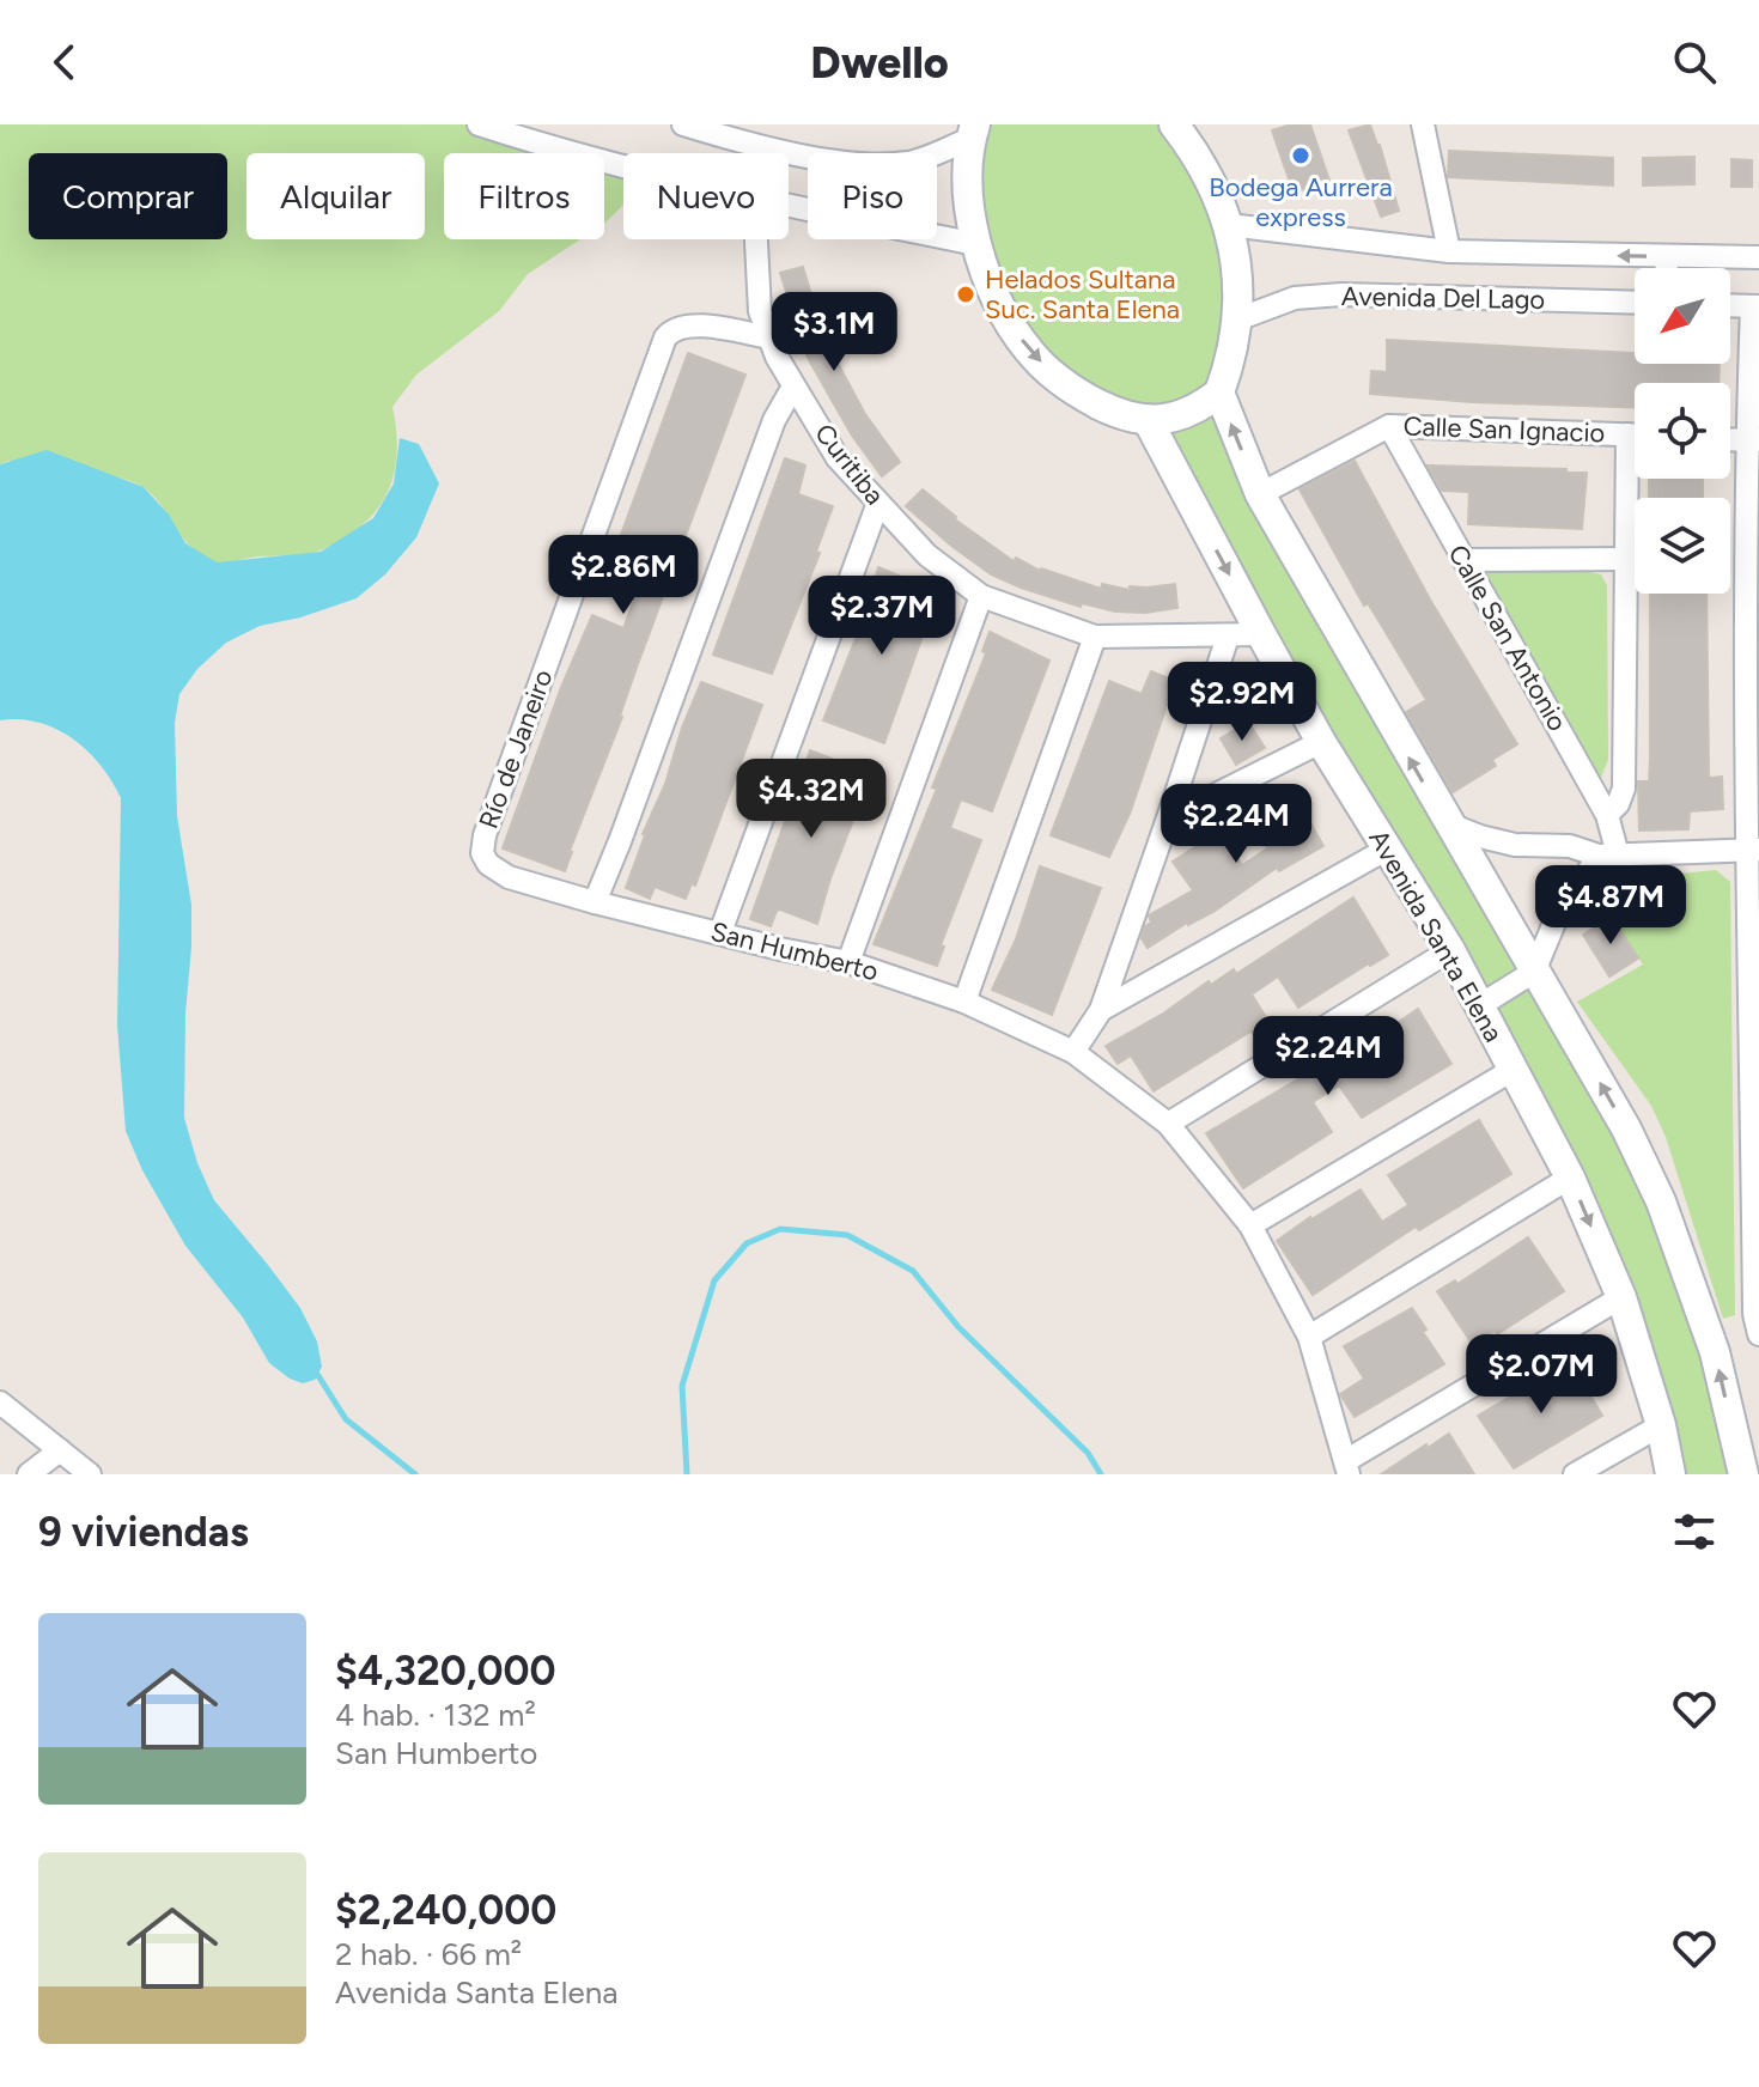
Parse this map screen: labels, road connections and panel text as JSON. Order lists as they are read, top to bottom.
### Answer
{
  "streets": {
    "street": [
      "Avenida Del Lago",
      "Calle San Ignacio",
      "Curitiba",
      "Calle San Antonio",
      "Río de Janeiro",
      "Avenida Santa Elena",
      "San Humberto"
    ]
  },
  "crossings": [
    ["Calle San Ignacio", "Calle San Antonio"],
    ["Curitiba", "Río de Janeiro"],
    ["Curitiba", "Avenida Santa Elena"],
    ["Río de Janeiro", "San Humberto"]
  ],
  "places": ["Bodega Aurrera express", "Helados Sultana Suc. Santa Elena"],
  "north": "bottom left",
  "page": {
    "header": "Dwello",
    "chip": [
      "Comprar",
      "Alquilar",
      "Filtros",
      "Nuevo",
      "Piso"
    ],
    "price": [
      "$3.1M",
      "$2.86M",
      "$2.37M",
      "$2.92M",
      "$4.32M",
      "$2.24M",
      "$4.87M",
      "$2.24M",
      "$2.07M"
    ],
    "heading": "9 viviendas",
    "list": [
      {
        "name": "$4,320,000",
        "note": "4 hab. · 132 m² · San Humberto"
      },
      {
        "name": "$2,240,000",
        "note": "2 hab. · 66 m² · Avenida Santa Elena"
      }
    ]
  }
}
